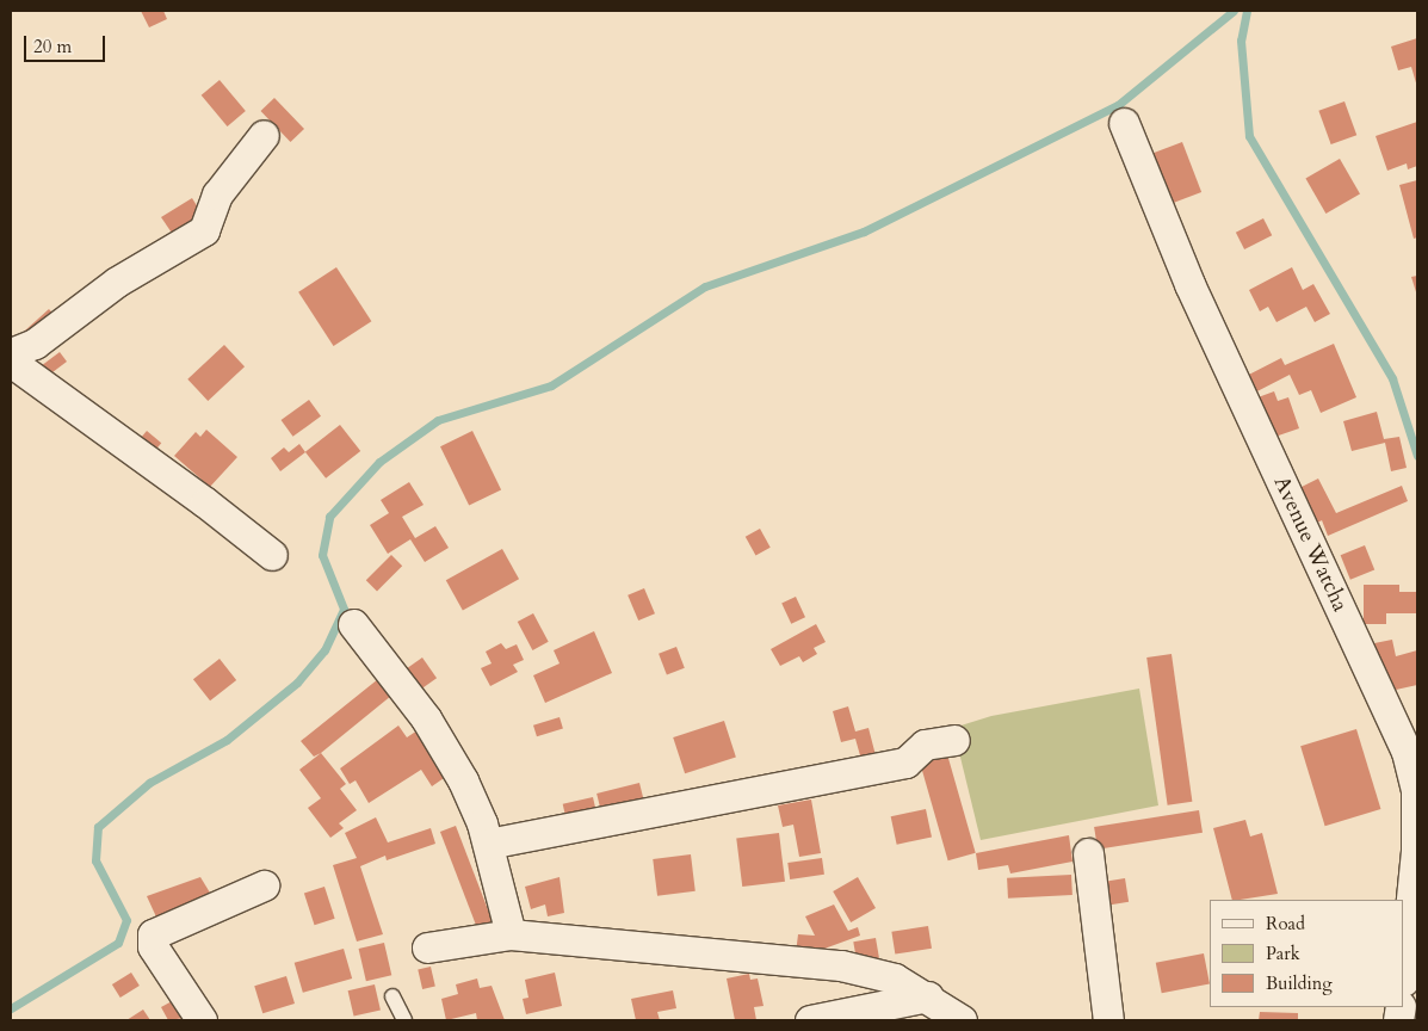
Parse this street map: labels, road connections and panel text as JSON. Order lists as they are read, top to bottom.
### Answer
{
  "streets": {
    "street": ["Avenue Watcha"]
  },
  "legend": ["Road", "Park", "Building"],
  "scale_bar": "20 m"
}
